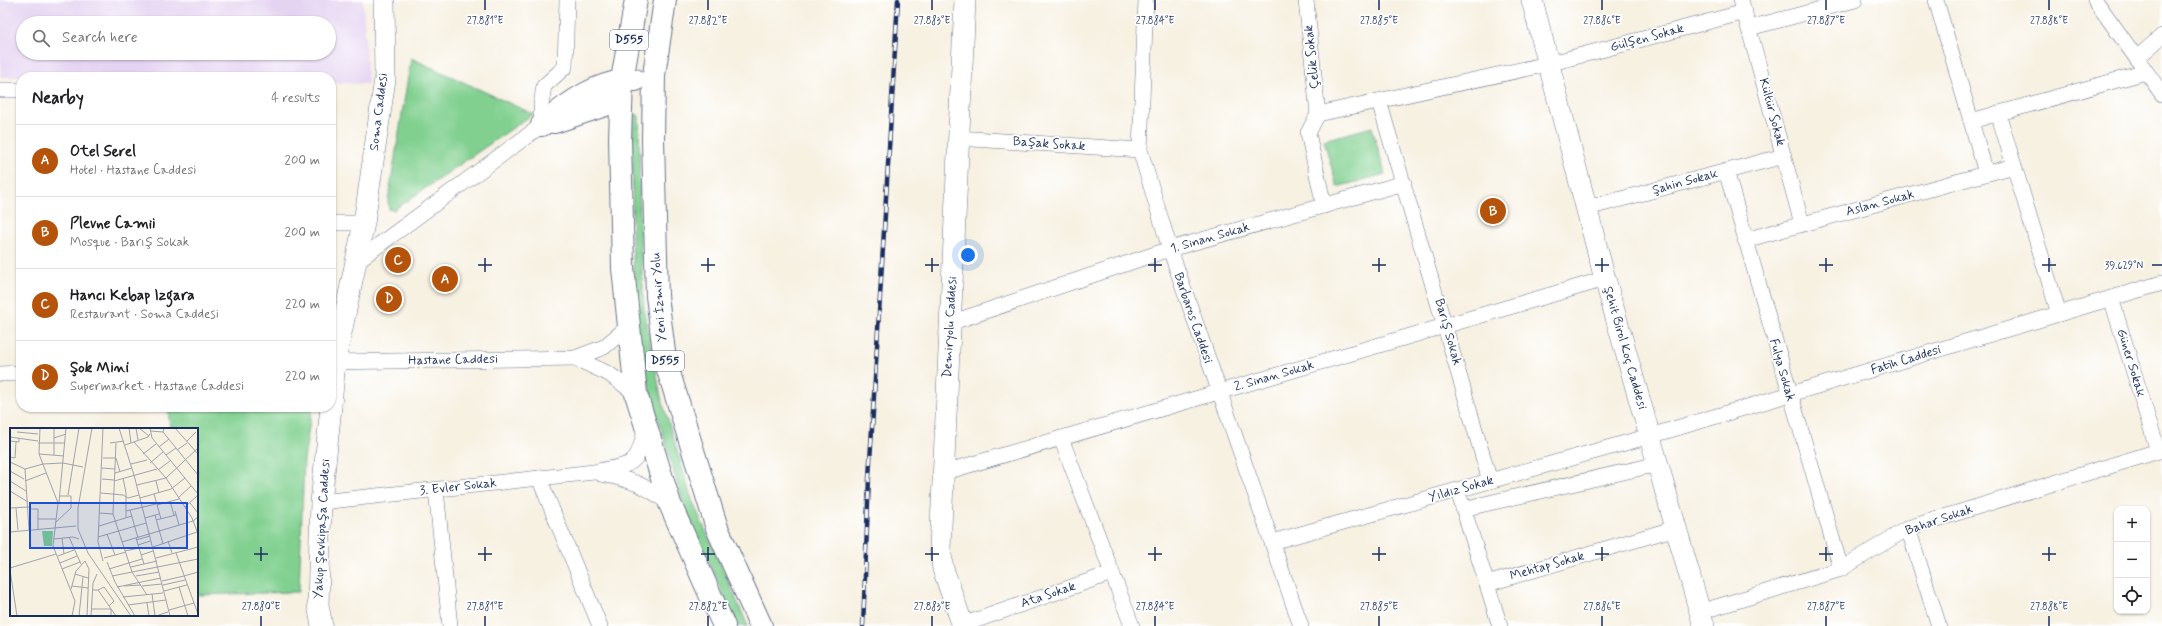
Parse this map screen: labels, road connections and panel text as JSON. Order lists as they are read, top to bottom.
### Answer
{
  "streets": {
    "highway": ["D555", "Yeni İzmir Yolu"],
    "main road": [
      "Soma Caddesi",
      "Demiryolu Caddesi",
      "Şehit Birol Koç Caddesi",
      "Yakup Şevkipaşa Caddesi"
    ],
    "street": [
      "Gülşen Sokak",
      "Çelik Sokak",
      "Kültür Sokak",
      "Başak Sokak",
      "Şahin Sokak",
      "Aslan Sokak",
      "1. Sinan Sokak",
      "Barbaros Caddesi",
      "Barış Sokak",
      "Hastane Caddesi",
      "Fatih Caddesi",
      "Güner Sokak",
      "Fulya Sokak",
      "2. Sinan Sokak",
      "3. Evler Sokak",
      "Yıldız Sokak",
      "Bahar Sokak",
      "Mehtap Sokak",
      "Ata Sokak"
    ]
  },
  "crossings": [
    ["Gülşen Sokak", "Çelik Sokak"],
    ["Gülşen Sokak", "Kültür Sokak"],
    ["Gülşen Sokak", "Barış Sokak"],
    ["Gülşen Sokak", "Şehit Birol Koç Caddesi"],
    ["Soma Caddesi", "Yakup Şevkipaşa Caddesi"],
    ["Kültür Sokak", "Şahin Sokak"],
    ["Kültür Sokak", "Aslan Sokak"],
    ["Başak Sokak", "Barbaros Caddesi"],
    ["Başak Sokak", "Demiryolu Caddesi"],
    ["Şahin Sokak", "Şehit Birol Koç Caddesi"],
    ["Şahin Sokak", "Fulya Sokak"],
    ["Aslan Sokak", "Fulya Sokak"],
    ["1. Sinan Sokak", "Barbaros Caddesi"],
    ["1. Sinan Sokak", "Demiryolu Caddesi"],
    ["1. Sinan Sokak", "Barış Sokak"],
    ["Barbaros Caddesi", "2. Sinan Sokak"],
    ["Barbaros Caddesi", "Yıldız Sokak"],
    ["Demiryolu Caddesi", "2. Sinan Sokak"],
    ["Demiryolu Caddesi", "Ata Sokak"],
    ["Barış Sokak", "2. Sinan Sokak"],
    ["Barış Sokak", "Yıldız Sokak"],
    ["Şehit Birol Koç Caddesi", "Fatih Caddesi"],
    ["Şehit Birol Koç Caddesi", "2. Sinan Sokak"],
    ["Şehit Birol Koç Caddesi", "Yıldız Sokak"],
    ["Şehit Birol Koç Caddesi", "Bahar Sokak"],
    ["Şehit Birol Koç Caddesi", "Mehtap Sokak"],
    ["Fatih Caddesi", "Güner Sokak"],
    ["Fatih Caddesi", "Fulya Sokak"],
    ["Fatih Caddesi", "Yıldız Sokak"],
    ["Güner Sokak", "Bahar Sokak"],
    ["Fulya Sokak", "Bahar Sokak"],
    ["3. Evler Sokak", "Yakup Şevkipaşa Caddesi"]
  ],
  "page": {
    "search": "Search here",
    "heading": ["Nearby", "4 results"],
    "list": [
      {
        "mark": "A",
        "name": "Otel Serel",
        "note": "Hotel · Hastane Caddesi",
        "value": "200 m"
      },
      {
        "mark": "B",
        "name": "Plevne Camii",
        "note": "Mosque · Barış Sokak",
        "value": "200 m"
      },
      {
        "mark": "C",
        "name": "Hancı Kebap Izgara",
        "note": "Restaurant · Soma Caddesi",
        "value": "220 m"
      },
      {
        "mark": "D",
        "name": "Şok Mini",
        "note": "Supermarket · Hastane Caddesi",
        "value": "220 m"
      }
    ],
    "pins": [
      "B",
      "C",
      "A",
      "D"
    ],
    "map_buttons": ["+", "−"]
  },
  "coordinates": [
    "27.881°E",
    "27.882°E",
    "27.883°E",
    "27.884°E",
    "27.885°E",
    "27.886°E",
    "27.887°E",
    "27.888°E",
    "39.629°N",
    "27.880°E"
  ]
}
